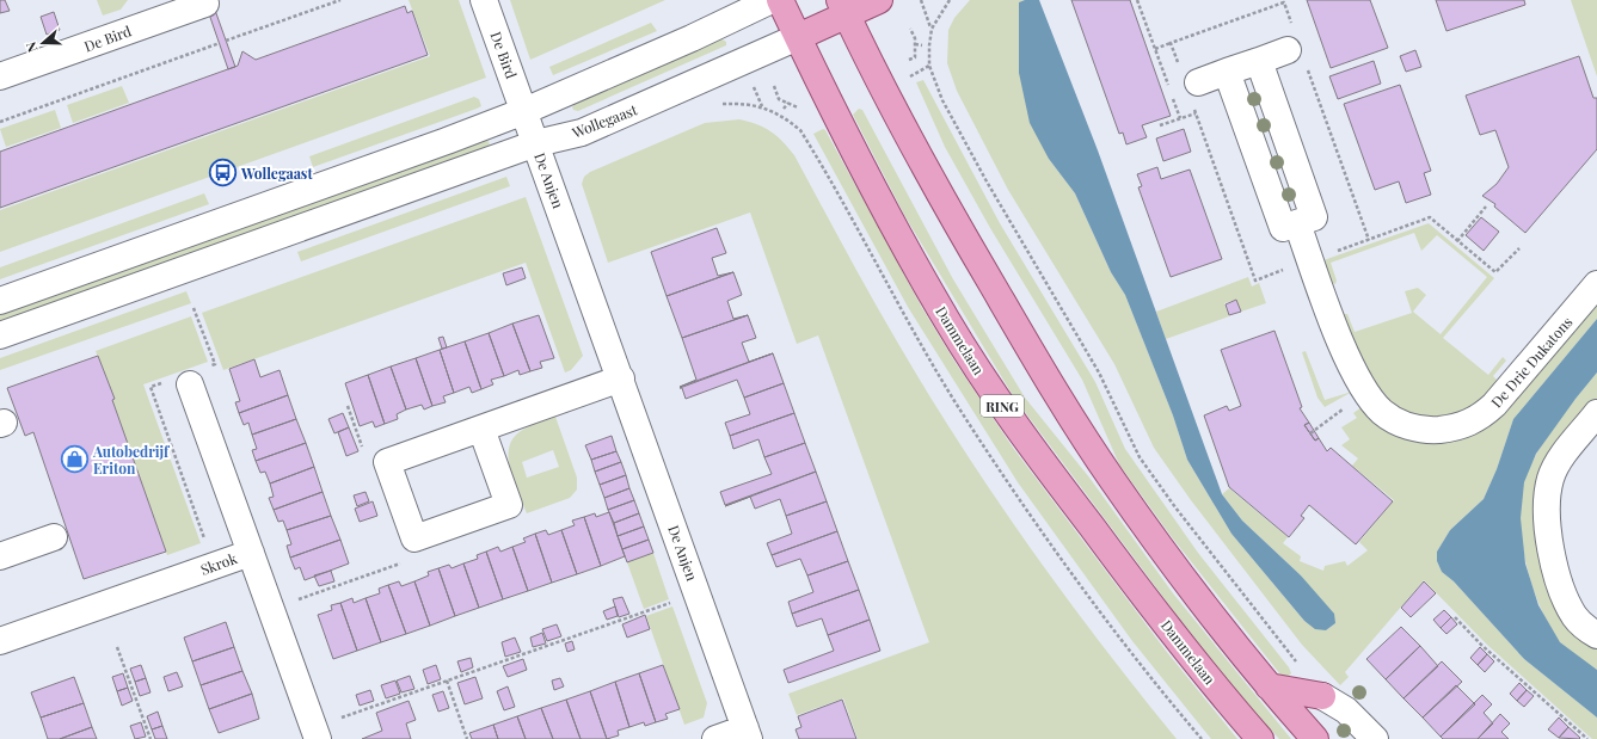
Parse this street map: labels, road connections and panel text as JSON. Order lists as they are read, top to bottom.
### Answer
{
  "streets": {
    "main road": ["Dammelaan", "RING"],
    "street": [
      "De Bird",
      "Wollegaast",
      "De Anjen",
      "De Drie Dukatons",
      "Skrok"
    ]
  },
  "crossings": [
    ["De Bird", "Wollegaast"],
    ["De Bird", "De Anjen"],
    ["Wollegaast", "De Anjen"],
    ["Wollegaast", "Dammelaan"]
  ],
  "places": {
    "bus stop": ["Wollegaast"],
    "shop": ["Autobedrijf Eriton"]
  },
  "north": "left"
}
